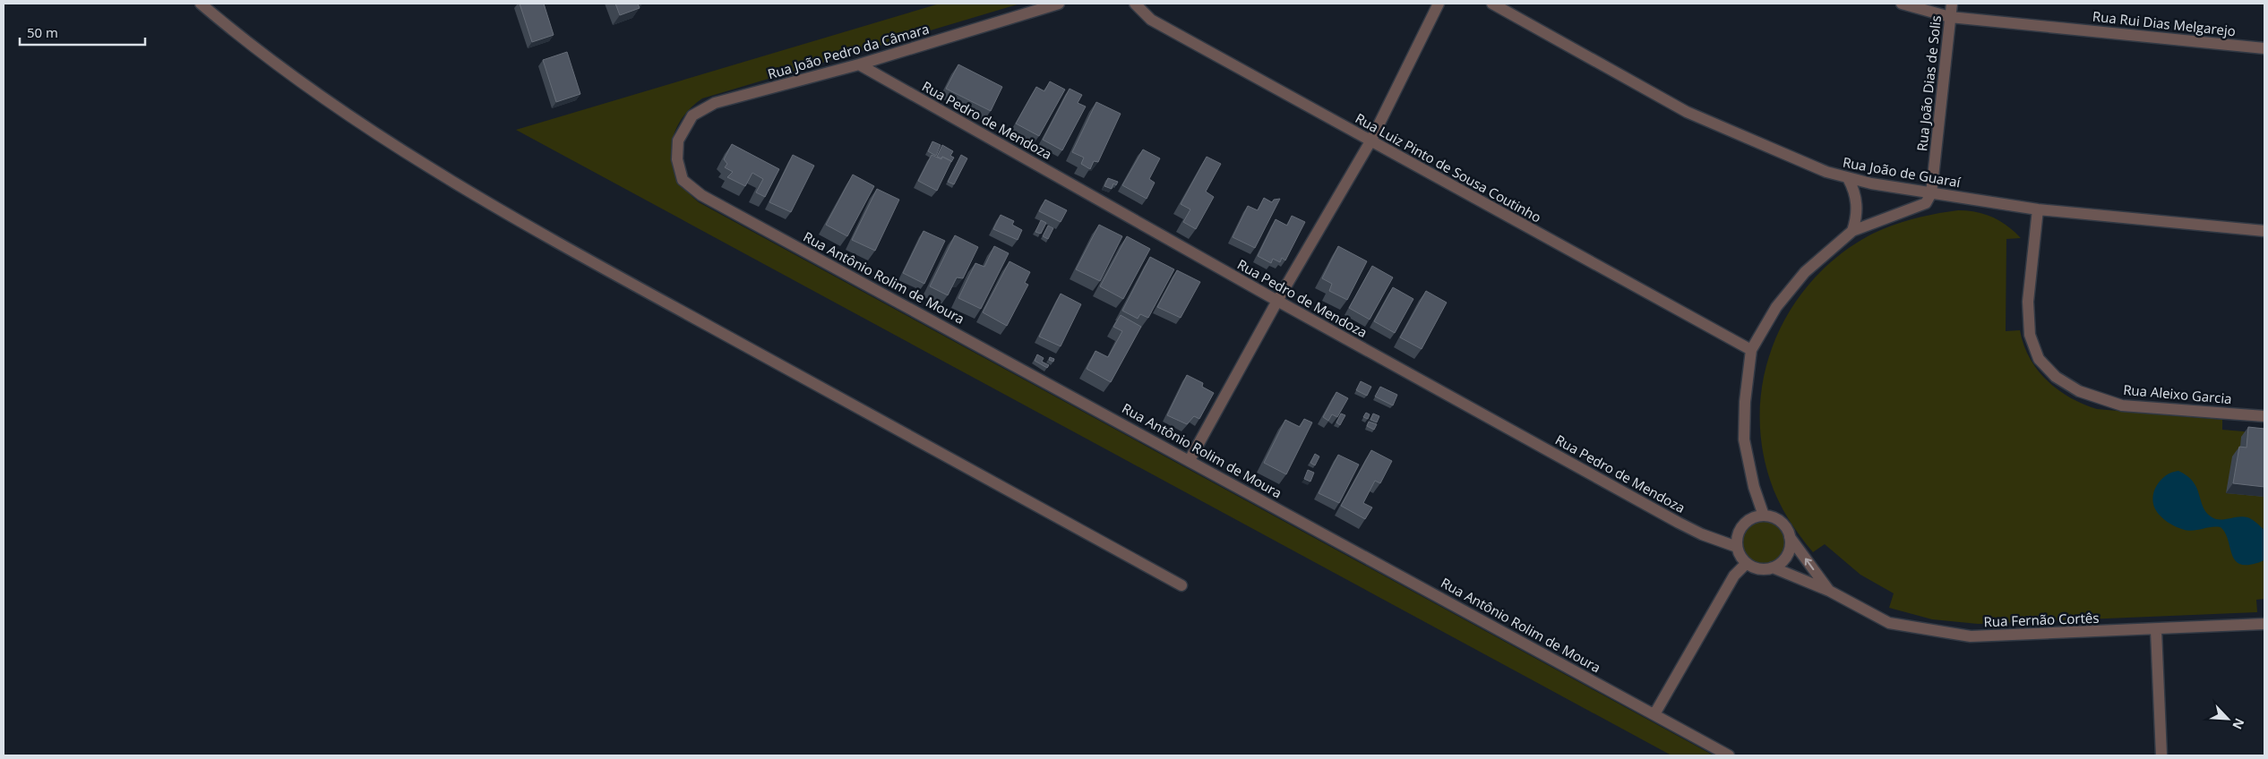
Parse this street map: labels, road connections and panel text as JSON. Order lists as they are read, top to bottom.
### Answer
{
  "streets": {
    "street": [
      "Rua Rui Dias Melgarejo",
      "Rua João Pedro da Câmara",
      "Rua João Dias de Solis",
      "Rua Pedro de Mendoza",
      "Rua Luiz Pinto de Sousa Coutinho",
      "Rua João de Guaraí",
      "Rua Antônio Rolim de Moura",
      "Rua Aleixo Garcia",
      "Rua Fernão Cortês"
    ]
  },
  "crossings": [
    ["Rua Rui Dias Melgarejo", "Rua João Dias de Solis"],
    ["Rua João Pedro da Câmara", "Rua Pedro de Mendoza"],
    ["Rua João Pedro da Câmara", "Rua Antônio Rolim de Moura"],
    ["Rua João Dias de Solis", "Rua João de Guaraí"],
    ["Rua Pedro de Mendoza", "Rua Fernão Cortês"],
    ["Rua João de Guaraí", "Rua Aleixo Garcia"]
  ],
  "scale_bar": "50 m",
  "north": "bottom right"
}
